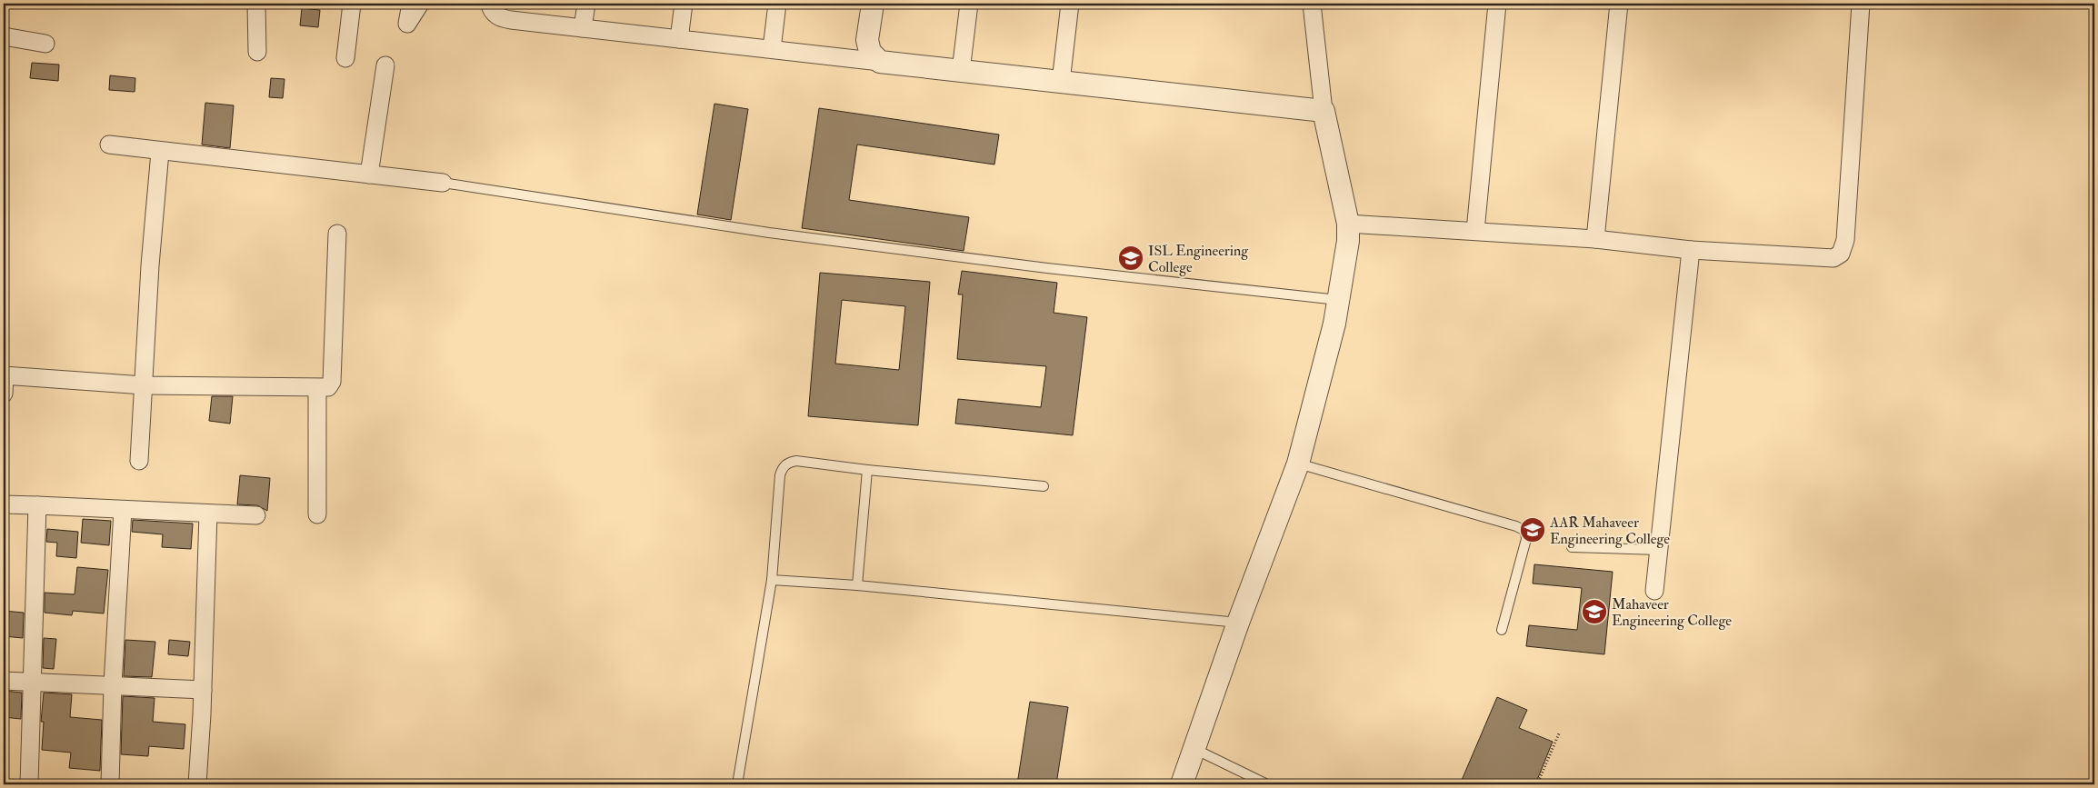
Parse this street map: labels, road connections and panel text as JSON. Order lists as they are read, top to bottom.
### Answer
{
  "places": {
    "school or university": ["ISL Engineering College", "AAR Mahaveer Engineering College", "Mahaveer Engineering College"]
  }
}
